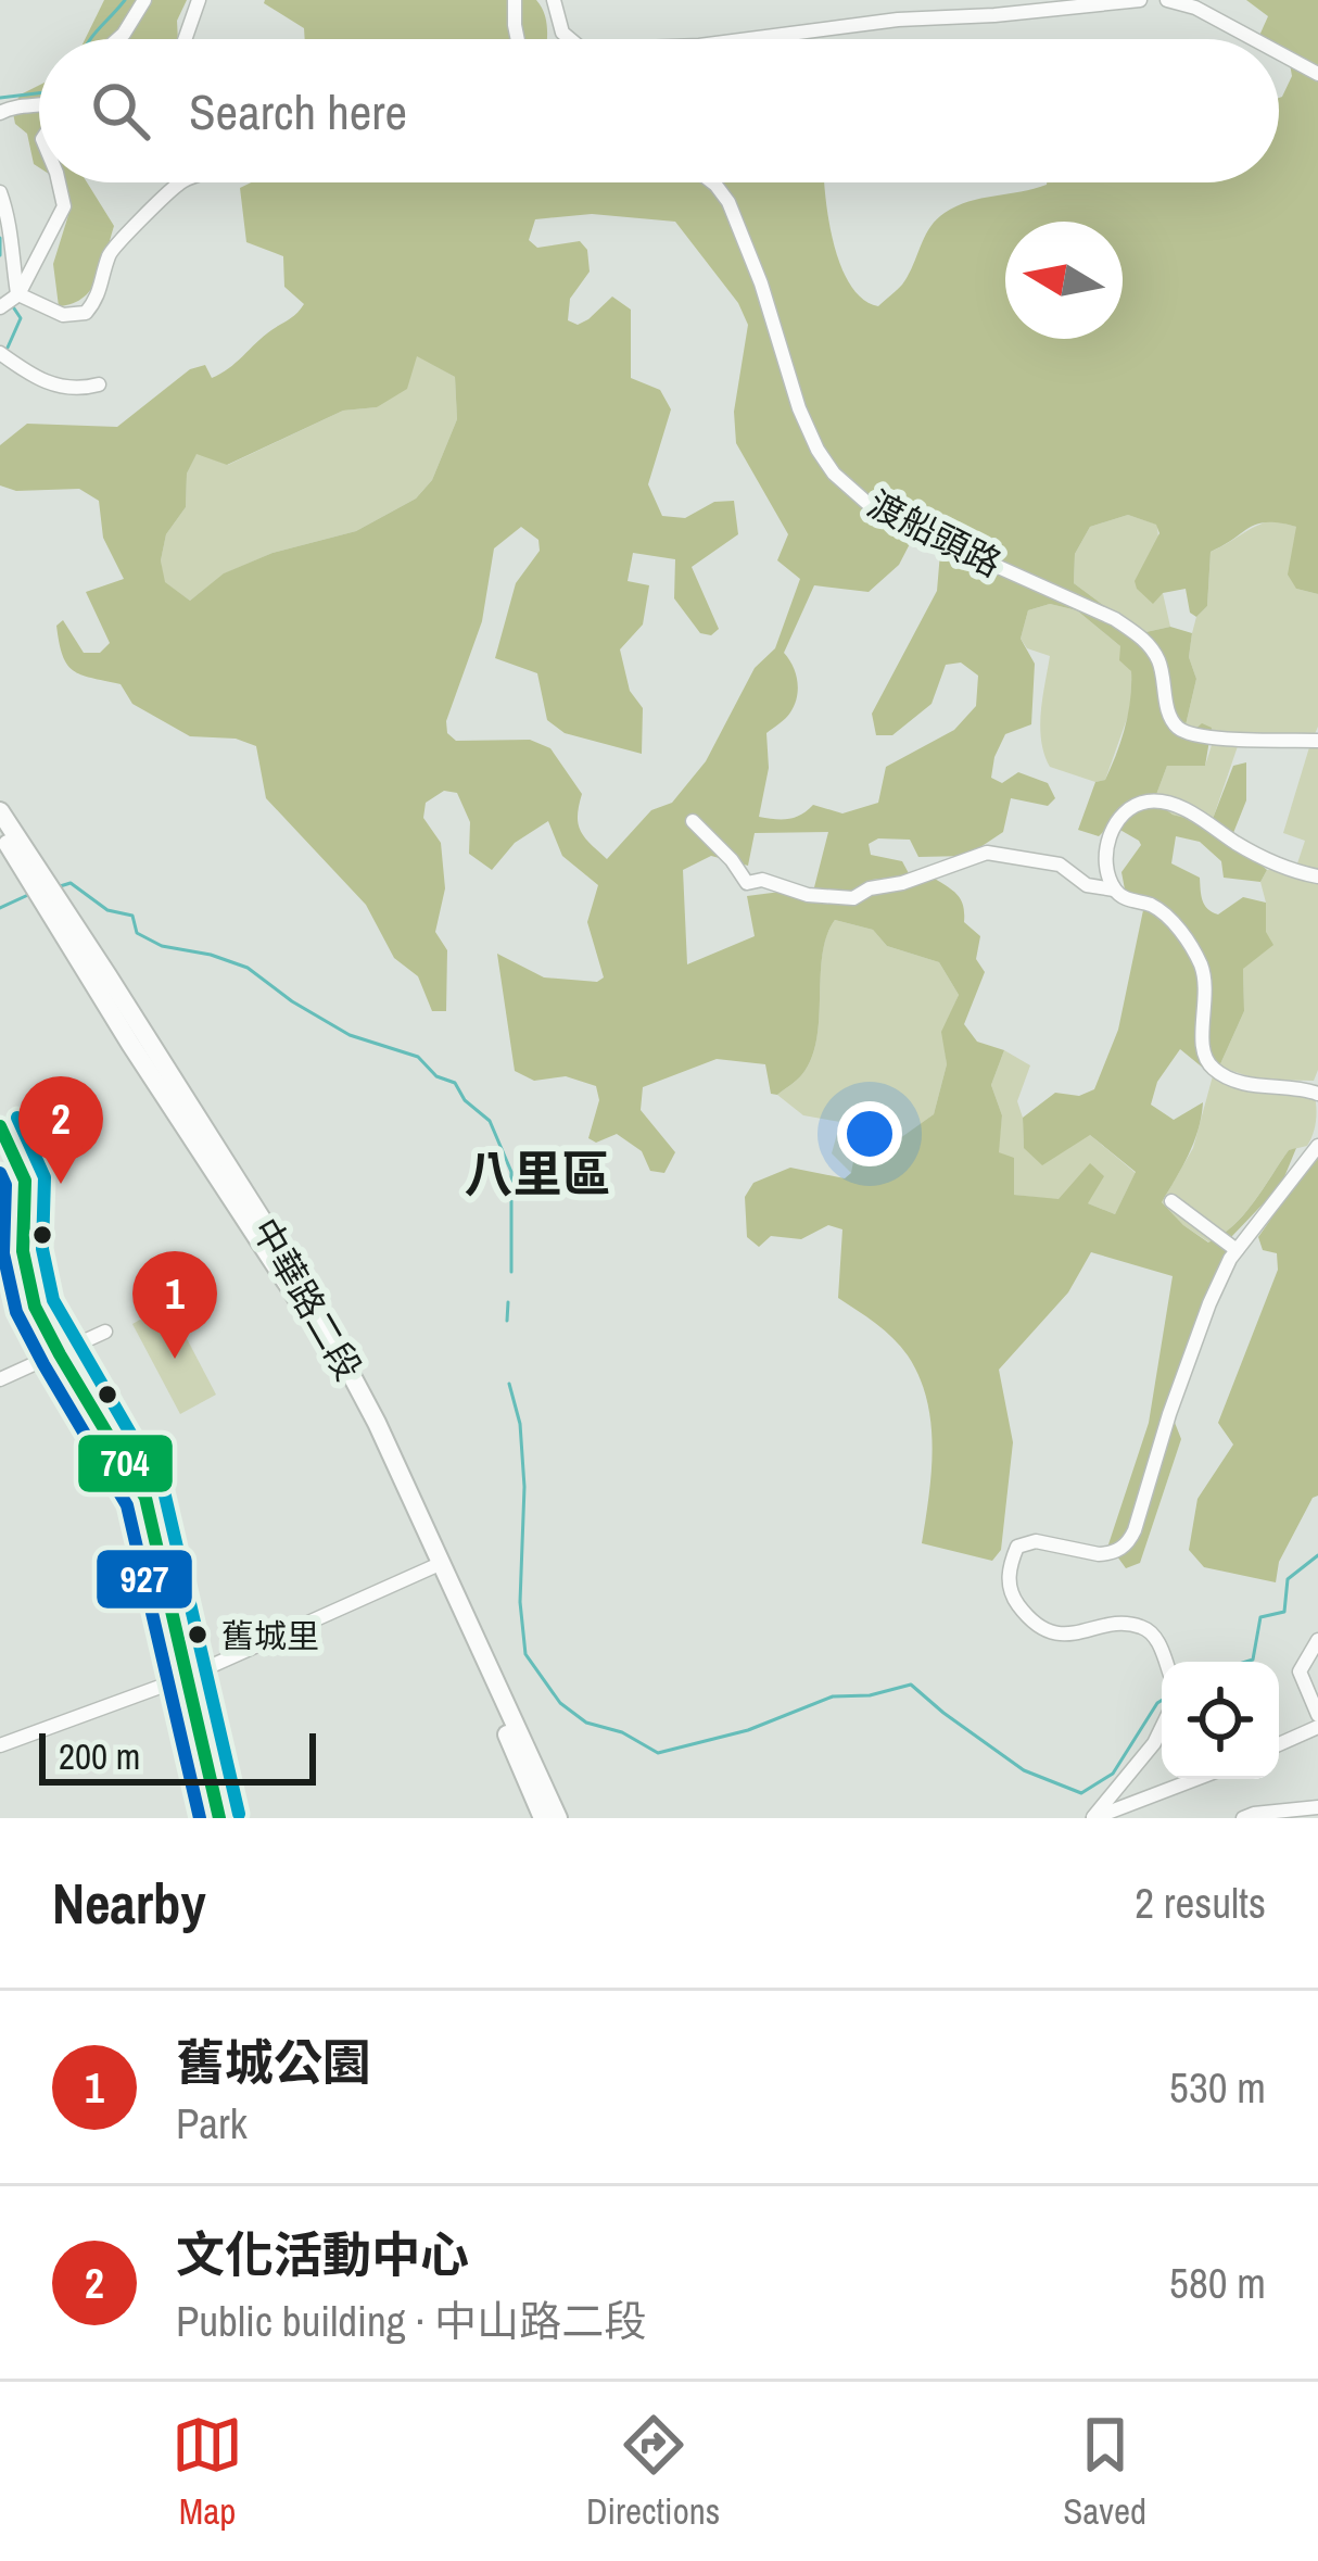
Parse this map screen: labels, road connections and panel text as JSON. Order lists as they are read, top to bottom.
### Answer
{
  "streets": {
    "main road": ["中華路二段"],
    "street": ["渡船頭路"]
  },
  "districts": ["八里區"],
  "places": ["舊城里"],
  "lines": ["transit line 704", "transit line 927"],
  "scale_bar": "200 m",
  "north": "left",
  "page": {
    "search": "Search here",
    "pins": ["2", "1"],
    "scale": "200 m",
    "heading": ["Nearby", "2 results"],
    "list": [
      {
        "mark": "1",
        "name": "舊城公園",
        "note": "Park",
        "value": "530 m"
      },
      {
        "mark": "2",
        "name": "文化活動中心",
        "note": "Public building · 中山路二段",
        "value": "580 m"
      }
    ],
    "nav": ["Map", "Directions", "Saved"]
  }
}
